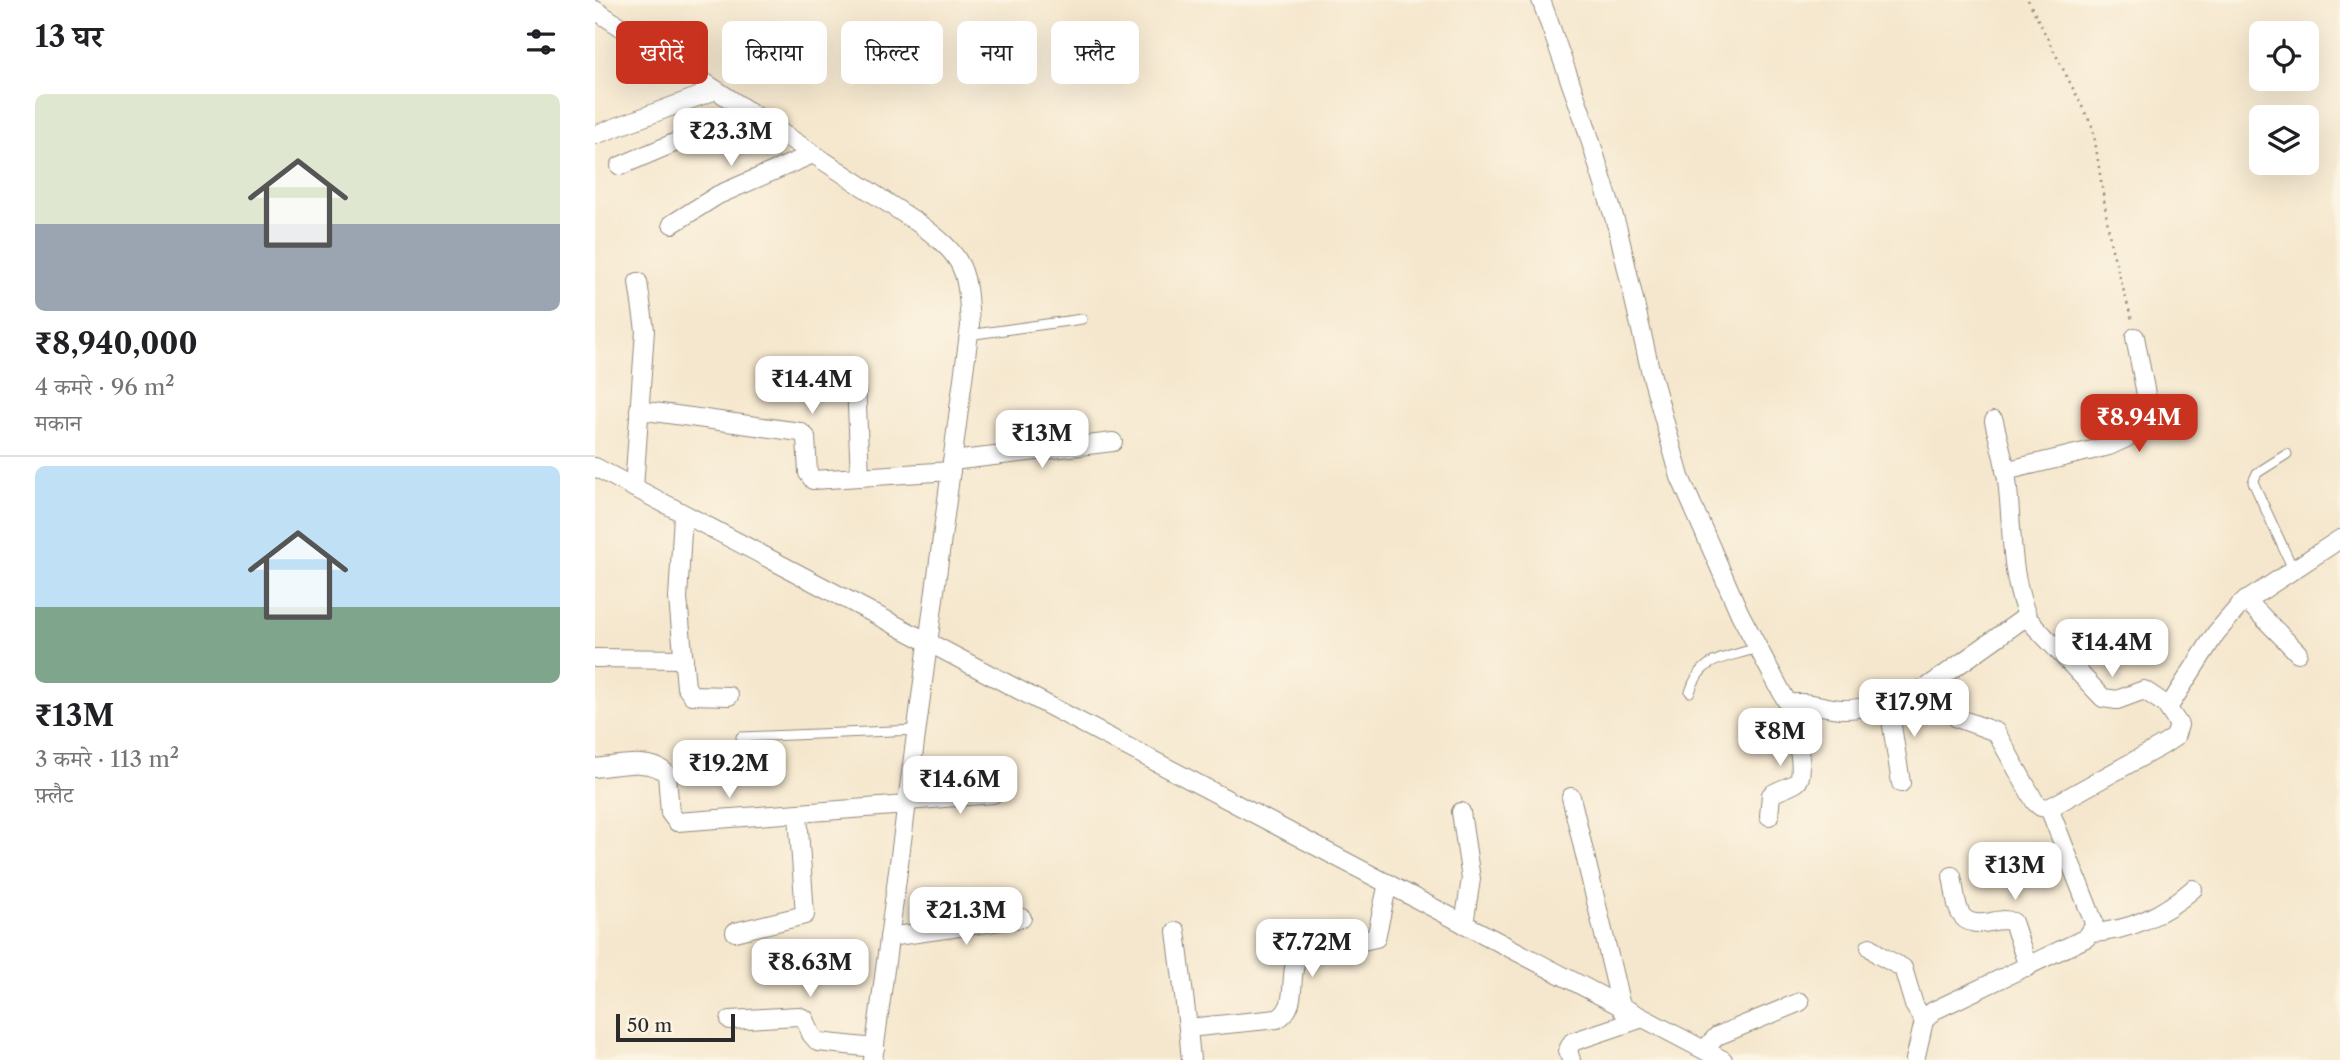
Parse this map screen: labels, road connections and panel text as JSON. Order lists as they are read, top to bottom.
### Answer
{
  "scale_bar": "50 m",
  "page": {
    "heading": "13 घर",
    "chip": [
      "खरीदें",
      "किराया",
      "फ़िल्टर",
      "नया",
      "फ़्लैट"
    ],
    "list": [
      {
        "name": "₹8,940,000",
        "note": "4 कमरे · 96 m² · मकान"
      },
      {
        "name": "₹13M",
        "note": "3 कमरे · 113 m² · फ़्लैट"
      }
    ],
    "price": [
      "₹23.3M",
      "₹14.4M",
      "₹8.94M",
      "₹13M",
      "₹14.4M",
      "₹17.9M",
      "₹8M",
      "₹19.2M",
      "₹14.6M",
      "₹13M",
      "₹21.3M",
      "₹7.72M",
      "₹8.63M"
    ],
    "scale": "50 m"
  }
}
